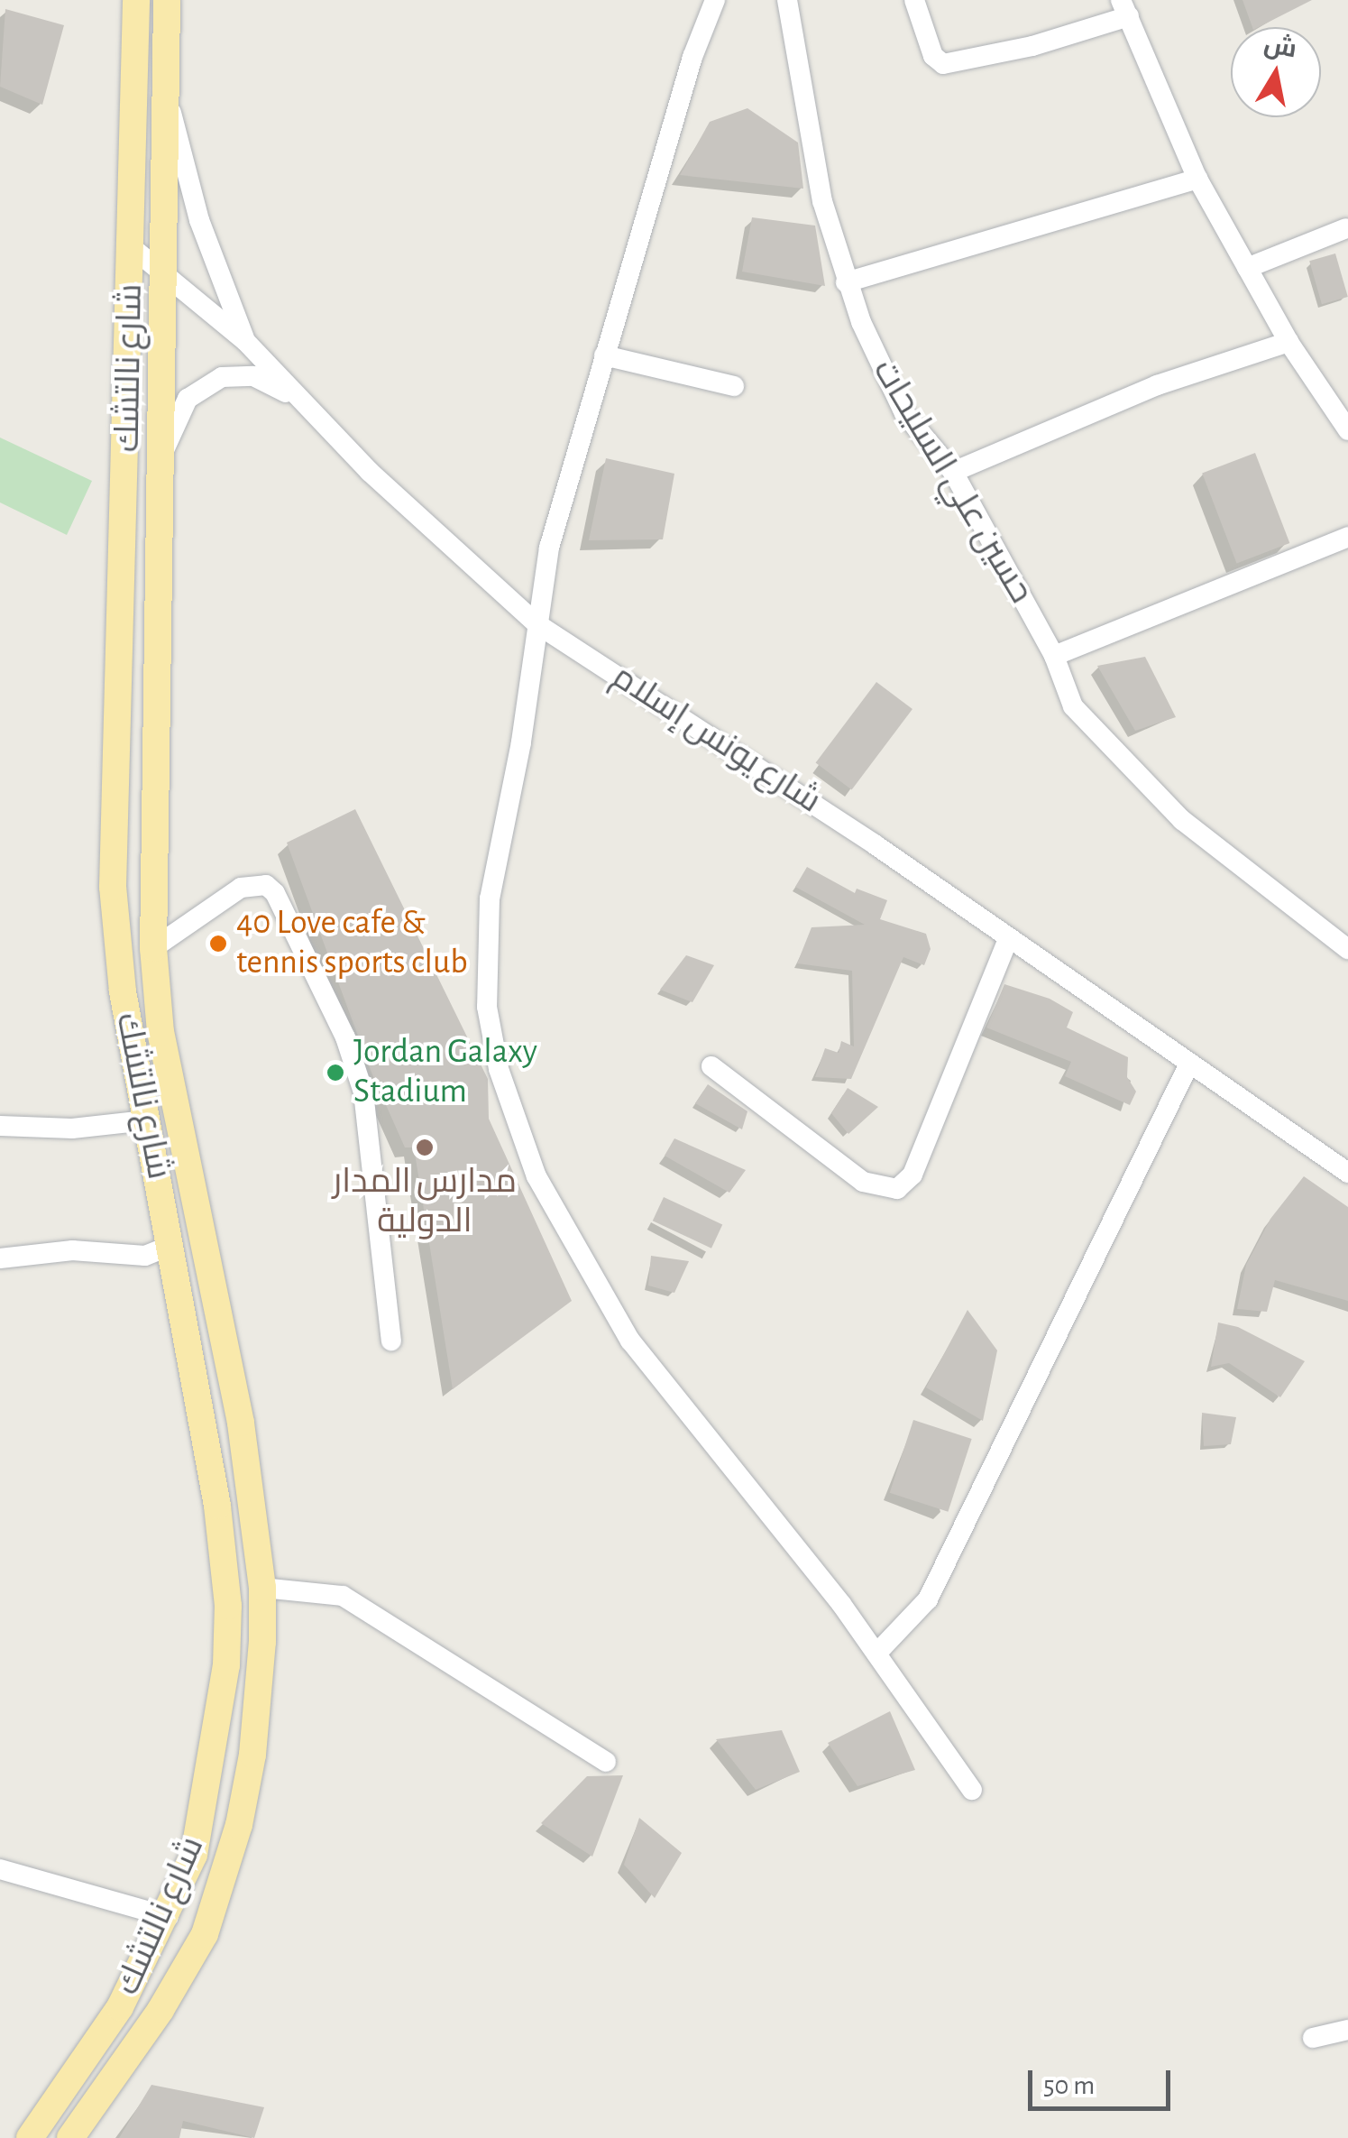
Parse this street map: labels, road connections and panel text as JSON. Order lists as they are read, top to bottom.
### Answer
{
  "streets": {
    "main road": ["شارع نالتشك"],
    "street": ["حسين علي السليحات", "شارع يونس إسلام"]
  },
  "crossings": [
    ["شارع نالتشك", "شارع يونس إسلام"]
  ],
  "places": ["40 Love cafe & tennis sports club", "Jordan Galaxy Stadium", "مدارس المدار الدولية"],
  "scale_bar": "50 m",
  "north": "top"
}
